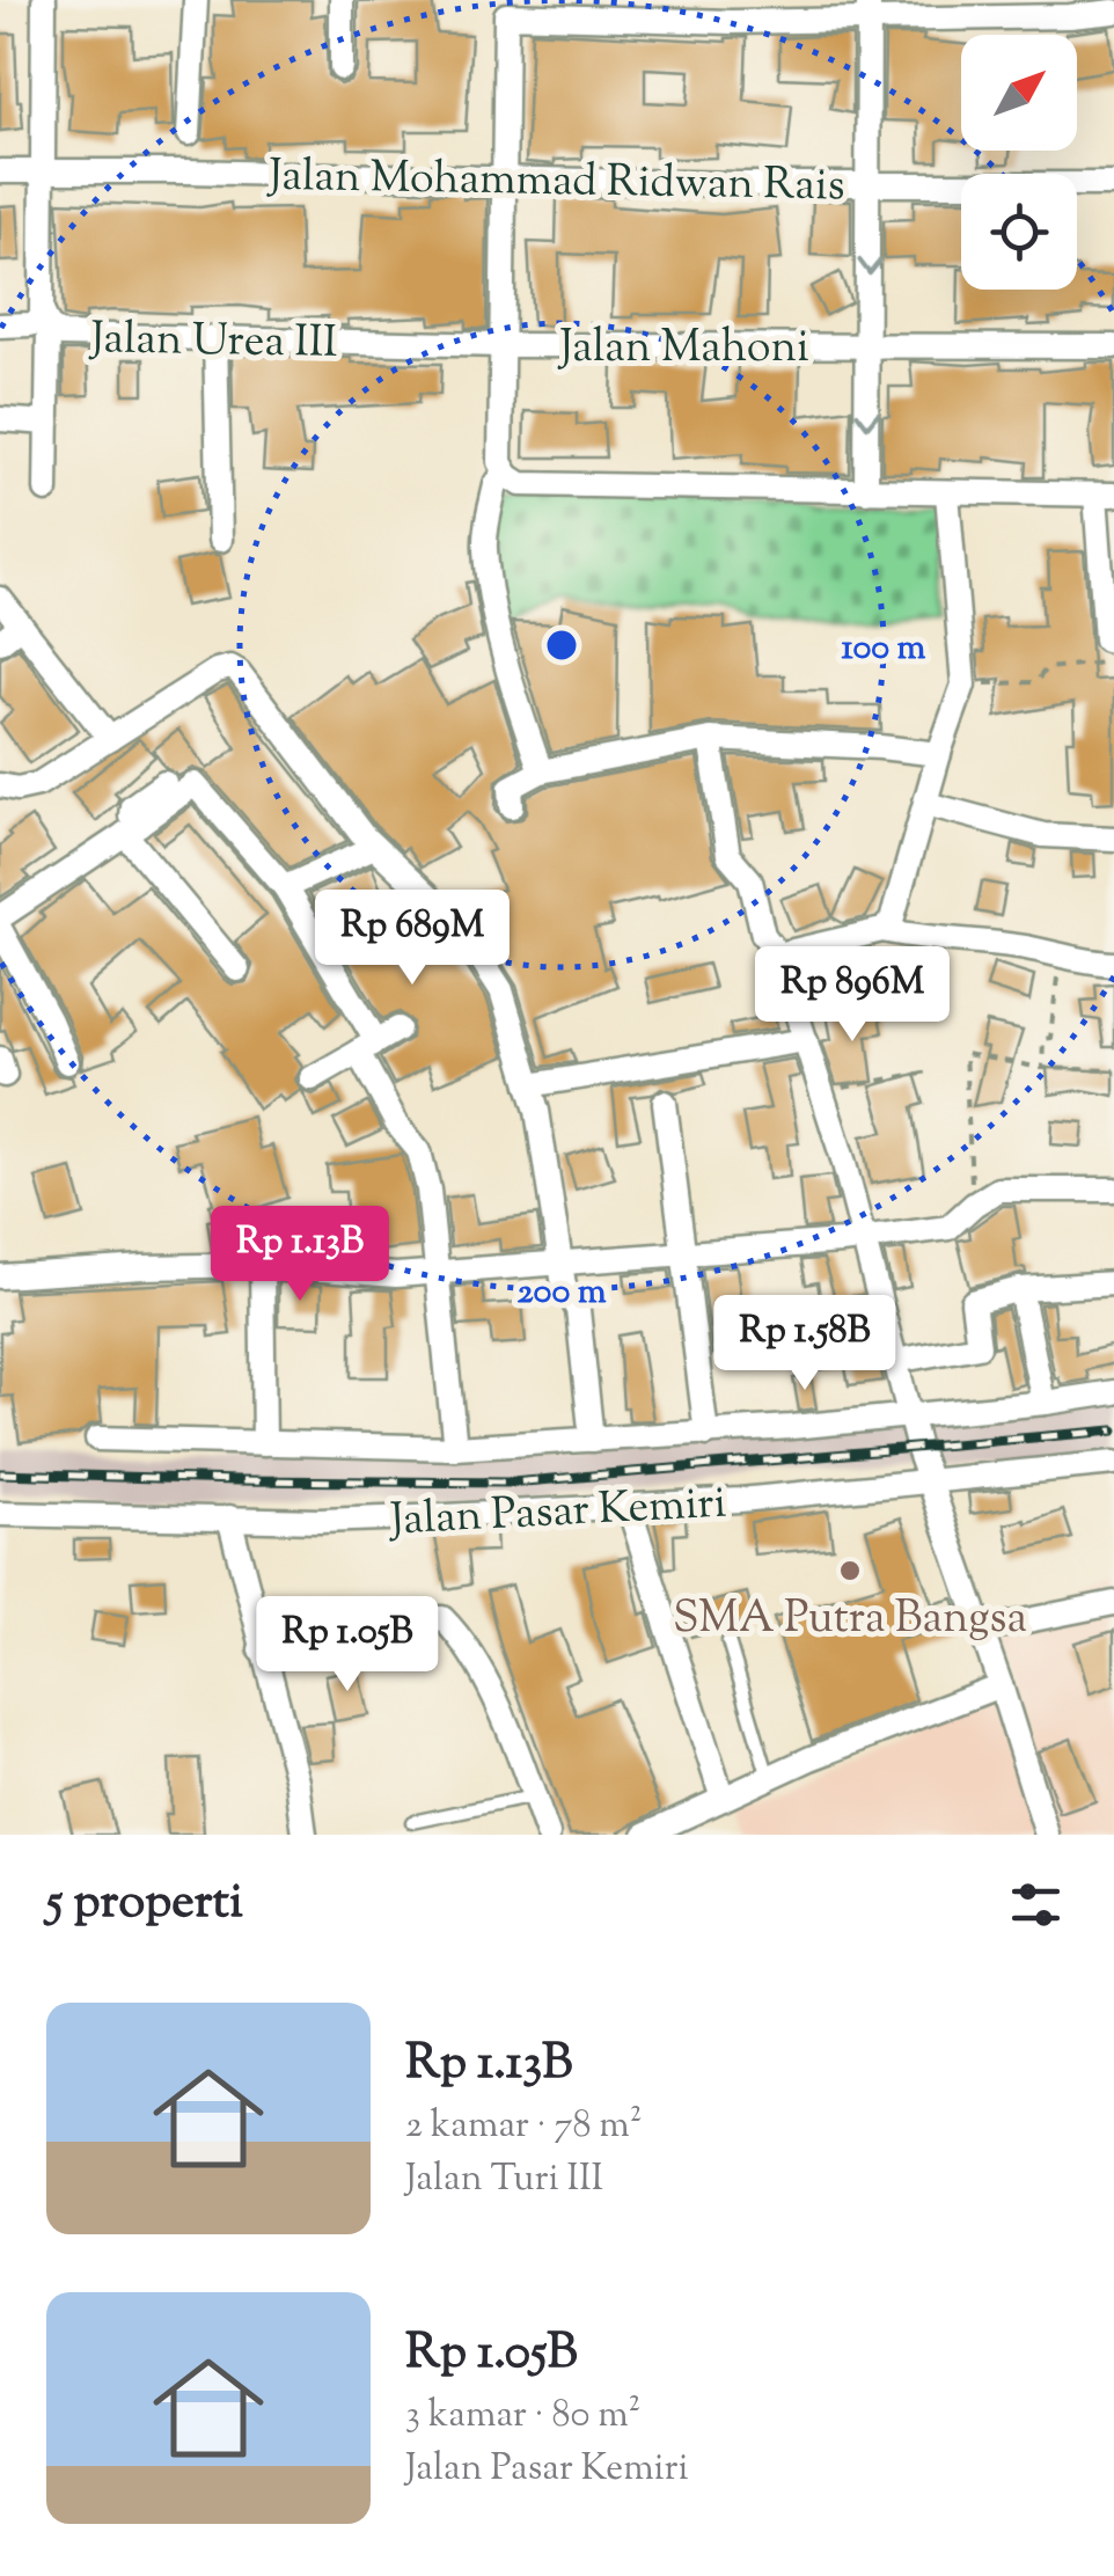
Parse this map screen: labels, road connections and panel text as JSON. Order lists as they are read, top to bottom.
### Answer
{
  "streets": {
    "street": [
      "Jalan Mohammad Ridwan Rais",
      "Jalan Urea III",
      "Jalan Mahoni",
      "Jalan Pasar Kemiri"
    ]
  },
  "crossings": [
    ["Jalan Mohammad Ridwan Rais", "Jalan Urea III"],
    ["Jalan Urea III", "Jalan Mahoni"]
  ],
  "places": ["SMA Putra Bangsa"],
  "north": "top right",
  "page": {
    "price": [
      "Rp 689M",
      "Rp 896M",
      "Rp 1.13B",
      "Rp 1.58B",
      "Rp 1.05B"
    ],
    "heading": "5 properti",
    "list": [
      {
        "name": "Rp 1.13B",
        "note": "2 kamar · 78 m² · Jalan Turi III"
      },
      {
        "name": "Rp 1.05B",
        "note": "3 kamar · 80 m² · Jalan Pasar Kemiri"
      }
    ]
  },
  "rings": ["100 m", "200 m"]
}
